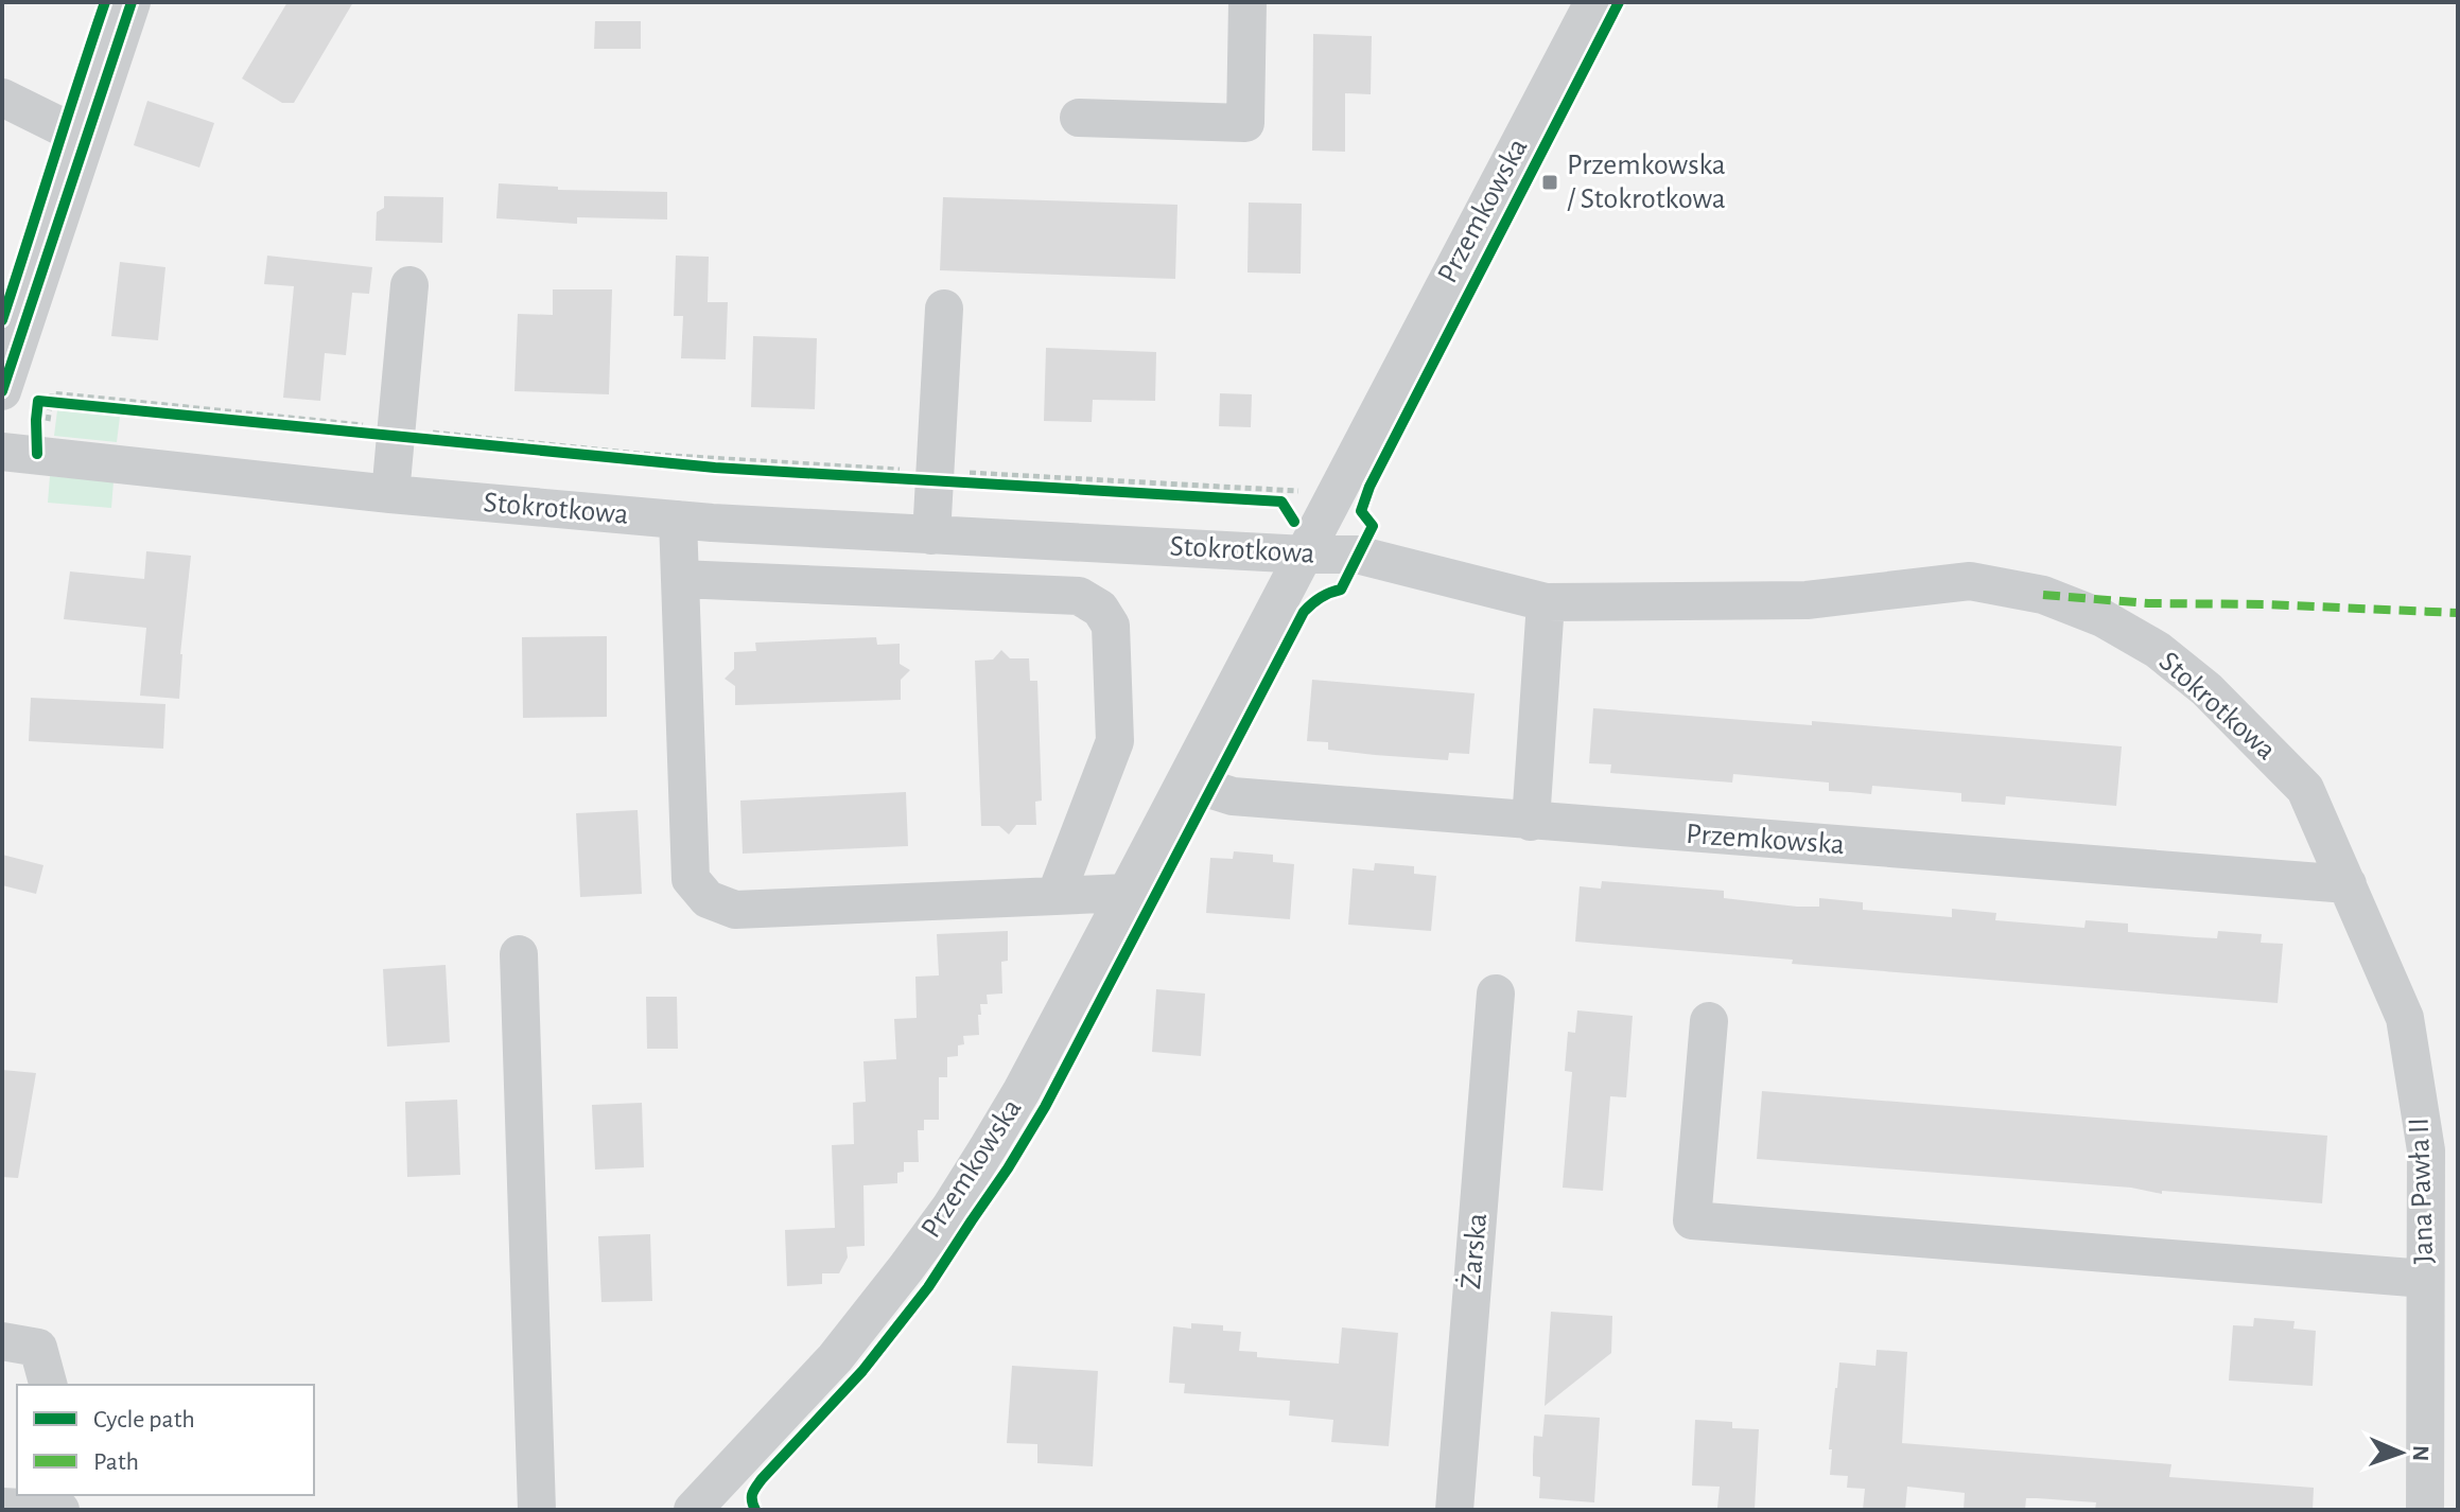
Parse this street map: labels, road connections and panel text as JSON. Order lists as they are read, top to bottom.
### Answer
{
  "streets": {
    "street": [
      "Przemkowska",
      "Stokrotkowa",
      "Jana Pawła II",
      "Żarska"
    ]
  },
  "crossings": [
    ["Przemkowska", "Stokrotkowa"],
    ["Przemkowska", "Jana Pawła II"],
    ["Stokrotkowa", "Jana Pawła II"]
  ],
  "places": {
    "transit": ["Przemkowska / Stokrotkowa"]
  },
  "legend": ["Cycle path", "Path"],
  "north": "right"
}
